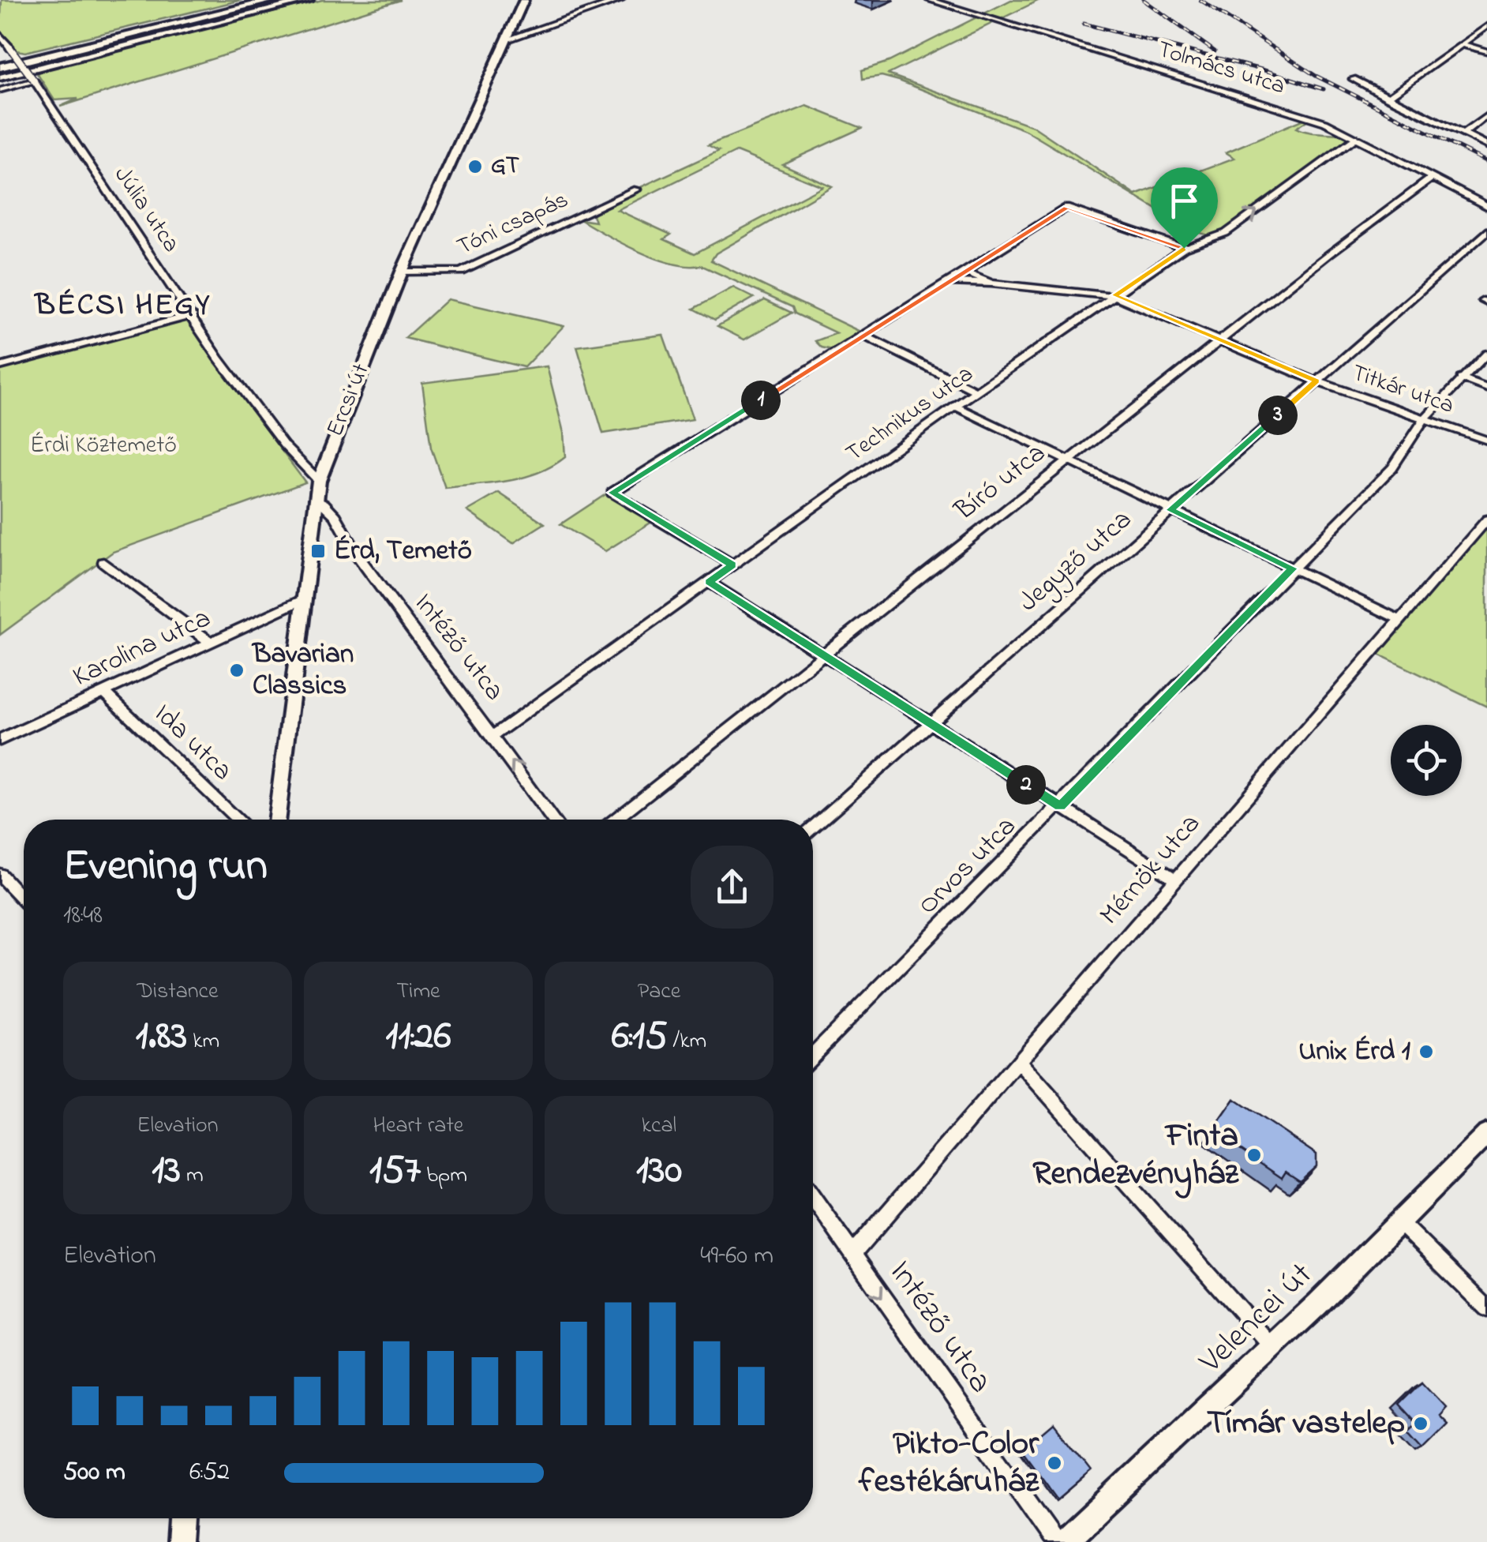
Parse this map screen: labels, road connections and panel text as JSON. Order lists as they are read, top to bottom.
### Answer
{
  "streets": {
    "main road": ["Ercsi út", "Velencei út"],
    "street": [
      "Tolmács utca",
      "Júlia utca",
      "Tóni csapás",
      "Titkár utca",
      "Technikus utca",
      "Bíró utca",
      "Jegyző utca",
      "Intéző utca",
      "Karolina utca",
      "Ida utca",
      "Orvos utca",
      "Mérnök utca"
    ]
  },
  "crossings": [
    ["Tolmács utca", "Technikus utca"],
    ["Tolmács utca", "Bíró utca"],
    ["Júlia utca", "Ercsi út"],
    ["Tóni csapás", "Ercsi út"],
    ["Titkár utca", "Technikus utca"],
    ["Titkár utca", "Bíró utca"],
    ["Titkár utca", "Jegyző utca"],
    ["Titkár utca", "Orvos utca"],
    ["Ercsi út", "Intéző utca"],
    ["Ercsi út", "Karolina utca"],
    ["Technikus utca", "Intéző utca"],
    ["Intéző utca", "Mérnök utca"],
    ["Karolina utca", "Ida utca"]
  ],
  "districts": ["BÉCSI HEGY"],
  "parks": ["Érdi Köztemető"],
  "places": {
    "other": [
      "GT",
      "Bavarian Classics",
      "Unix Érd 1",
      "Finta Rendezvényház",
      "Tímár vastelep",
      "Pikto-Color festékáruház"
    ],
    "transit": ["Érd, Temető"]
  },
  "page": {
    "pins": ["1", "3", "2"],
    "heading": ["Evening run", "18:48"],
    "stats": [
      ["Distance", "1.83 km"],
      ["Time", "11:26"],
      ["Pace", "6:15 /km"],
      ["Elevation", "13 m"],
      ["Heart rate", "157 bpm"],
      ["kcal", "130"]
    ],
    "chart": ["Elevation", "49–60 m"],
    "list": [
      {
        "name": "500 m",
        "note": "6:52"
      }
    ]
  }
}
